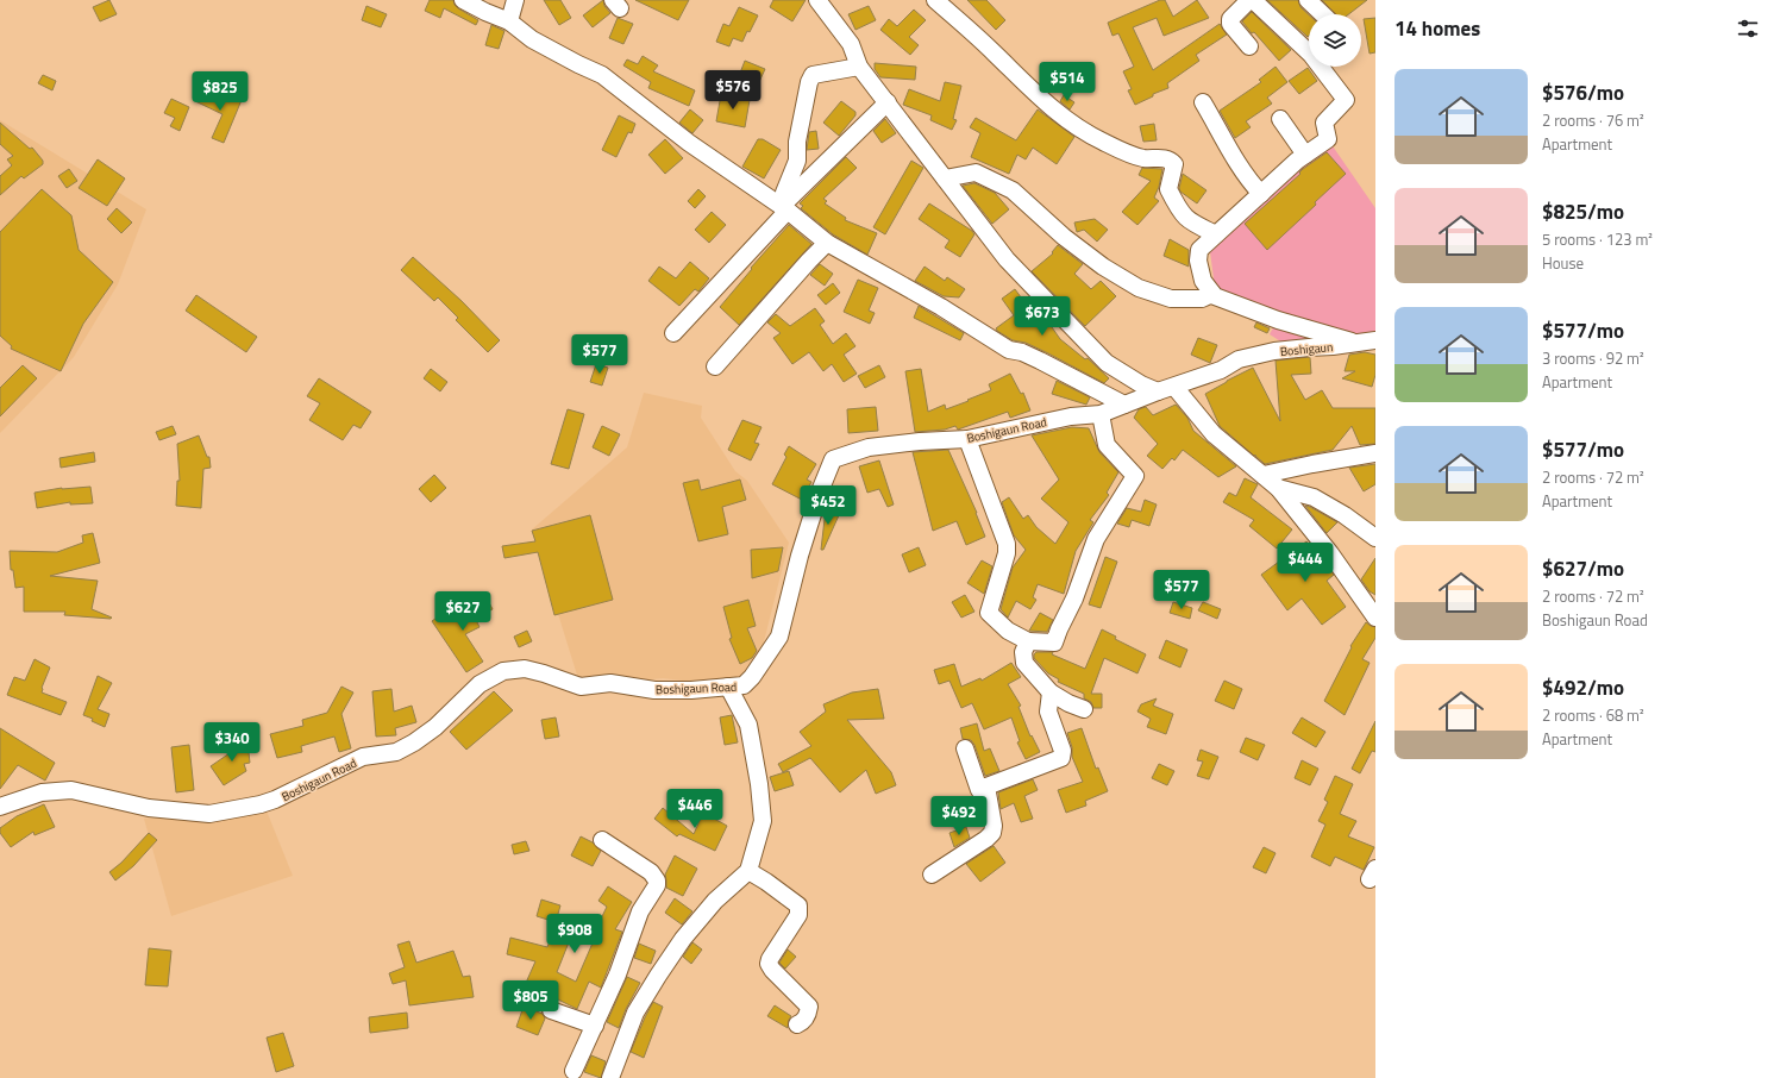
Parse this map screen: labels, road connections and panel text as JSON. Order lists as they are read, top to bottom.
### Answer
{
  "streets": {
    "street": ["Boshigaun", "Boshigaun Road"]
  },
  "crossings": [
    ["Boshigaun", "Boshigaun Road"]
  ],
  "page": {
    "heading": "14 homes",
    "list": [
      {
        "name": "$576/mo",
        "note": "2 rooms · 76 m² · Apartment"
      },
      {
        "name": "$825/mo",
        "note": "5 rooms · 123 m² · House"
      },
      {
        "name": "$577/mo",
        "note": "3 rooms · 92 m² · Apartment"
      },
      {
        "name": "$577/mo",
        "note": "2 rooms · 72 m² · Apartment"
      },
      {
        "name": "$627/mo",
        "note": "2 rooms · 72 m² · Boshigaun Road"
      },
      {
        "name": "$492/mo",
        "note": "2 rooms · 68 m² · Apartment"
      }
    ],
    "price": [
      "$514",
      "$576",
      "$825",
      "$673",
      "$577",
      "$452",
      "$444",
      "$577",
      "$627",
      "$340",
      "$446",
      "$492",
      "$908",
      "$805"
    ]
  }
}
